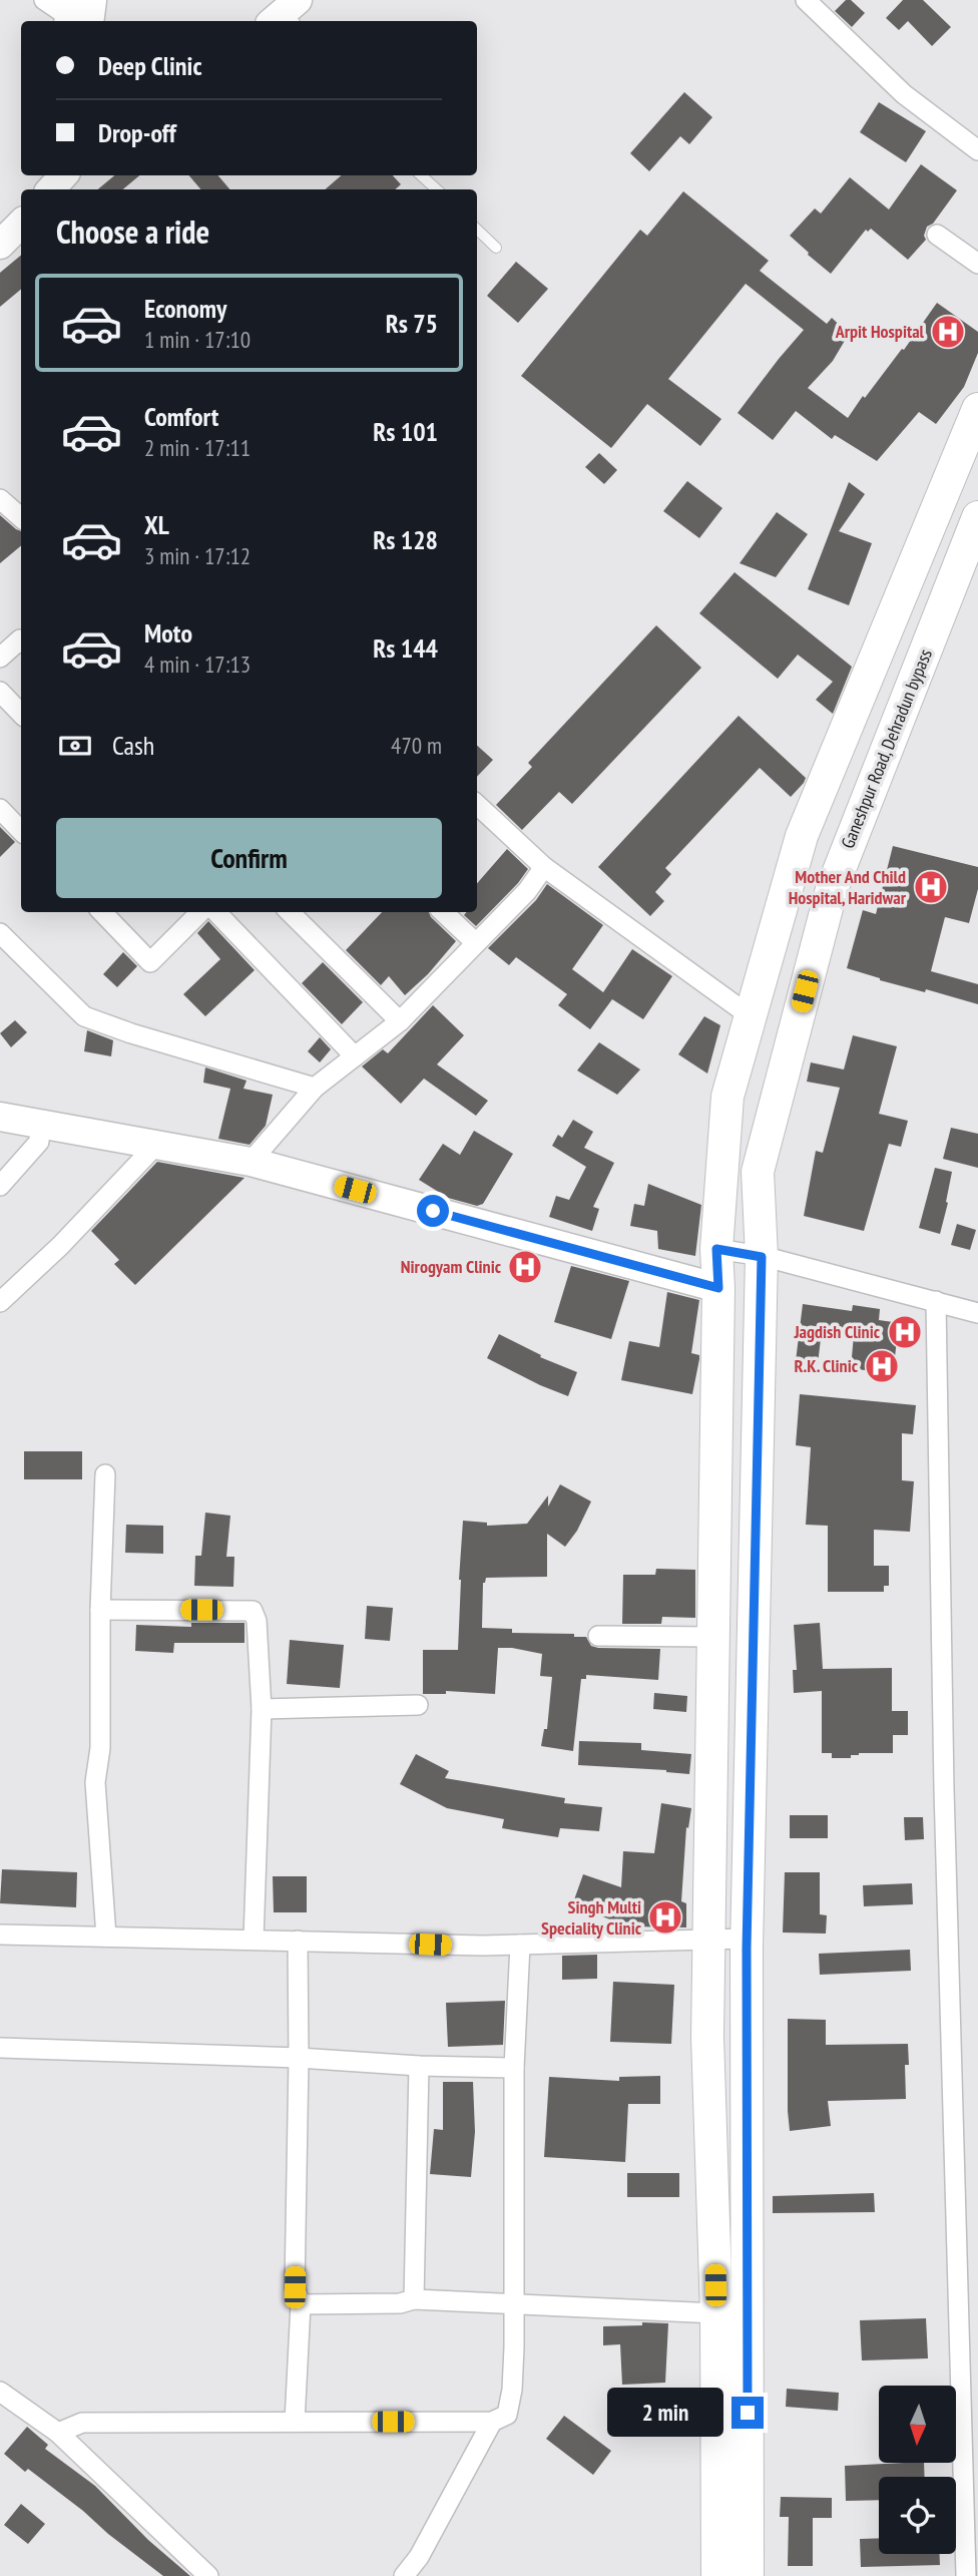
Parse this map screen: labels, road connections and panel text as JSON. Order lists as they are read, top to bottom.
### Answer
{
  "streets": {
    "main road": ["Ganeshpur Road, Dehradun bypass"]
  },
  "places": {
    "hospital": [
      "Arpit Hospital",
      "Mother And Child Hospital, Haridwar",
      "Nirogyam Clinic",
      "Jagdish Clinic",
      "R.K. Clinic",
      "Singh Multi Speciality Clinic"
    ]
  },
  "north": "bottom",
  "page": {
    "banner": ["Deep Clinic", "Drop-off"],
    "heading": "Choose a ride",
    "list": [
      {
        "name": "Economy",
        "note": "1 min · 17:10",
        "value": "Rs 75"
      },
      {
        "name": "Comfort",
        "note": "2 min · 17:11",
        "value": "Rs 101"
      },
      {
        "name": "XL",
        "note": "3 min · 17:12",
        "value": "Rs 128"
      },
      {
        "name": "Moto",
        "note": "4 min · 17:13",
        "value": "Rs 144"
      }
    ],
    "pay": ["Cash", "470 m"],
    "buttons": "Confirm",
    "bubble": "2 min"
  }
}
